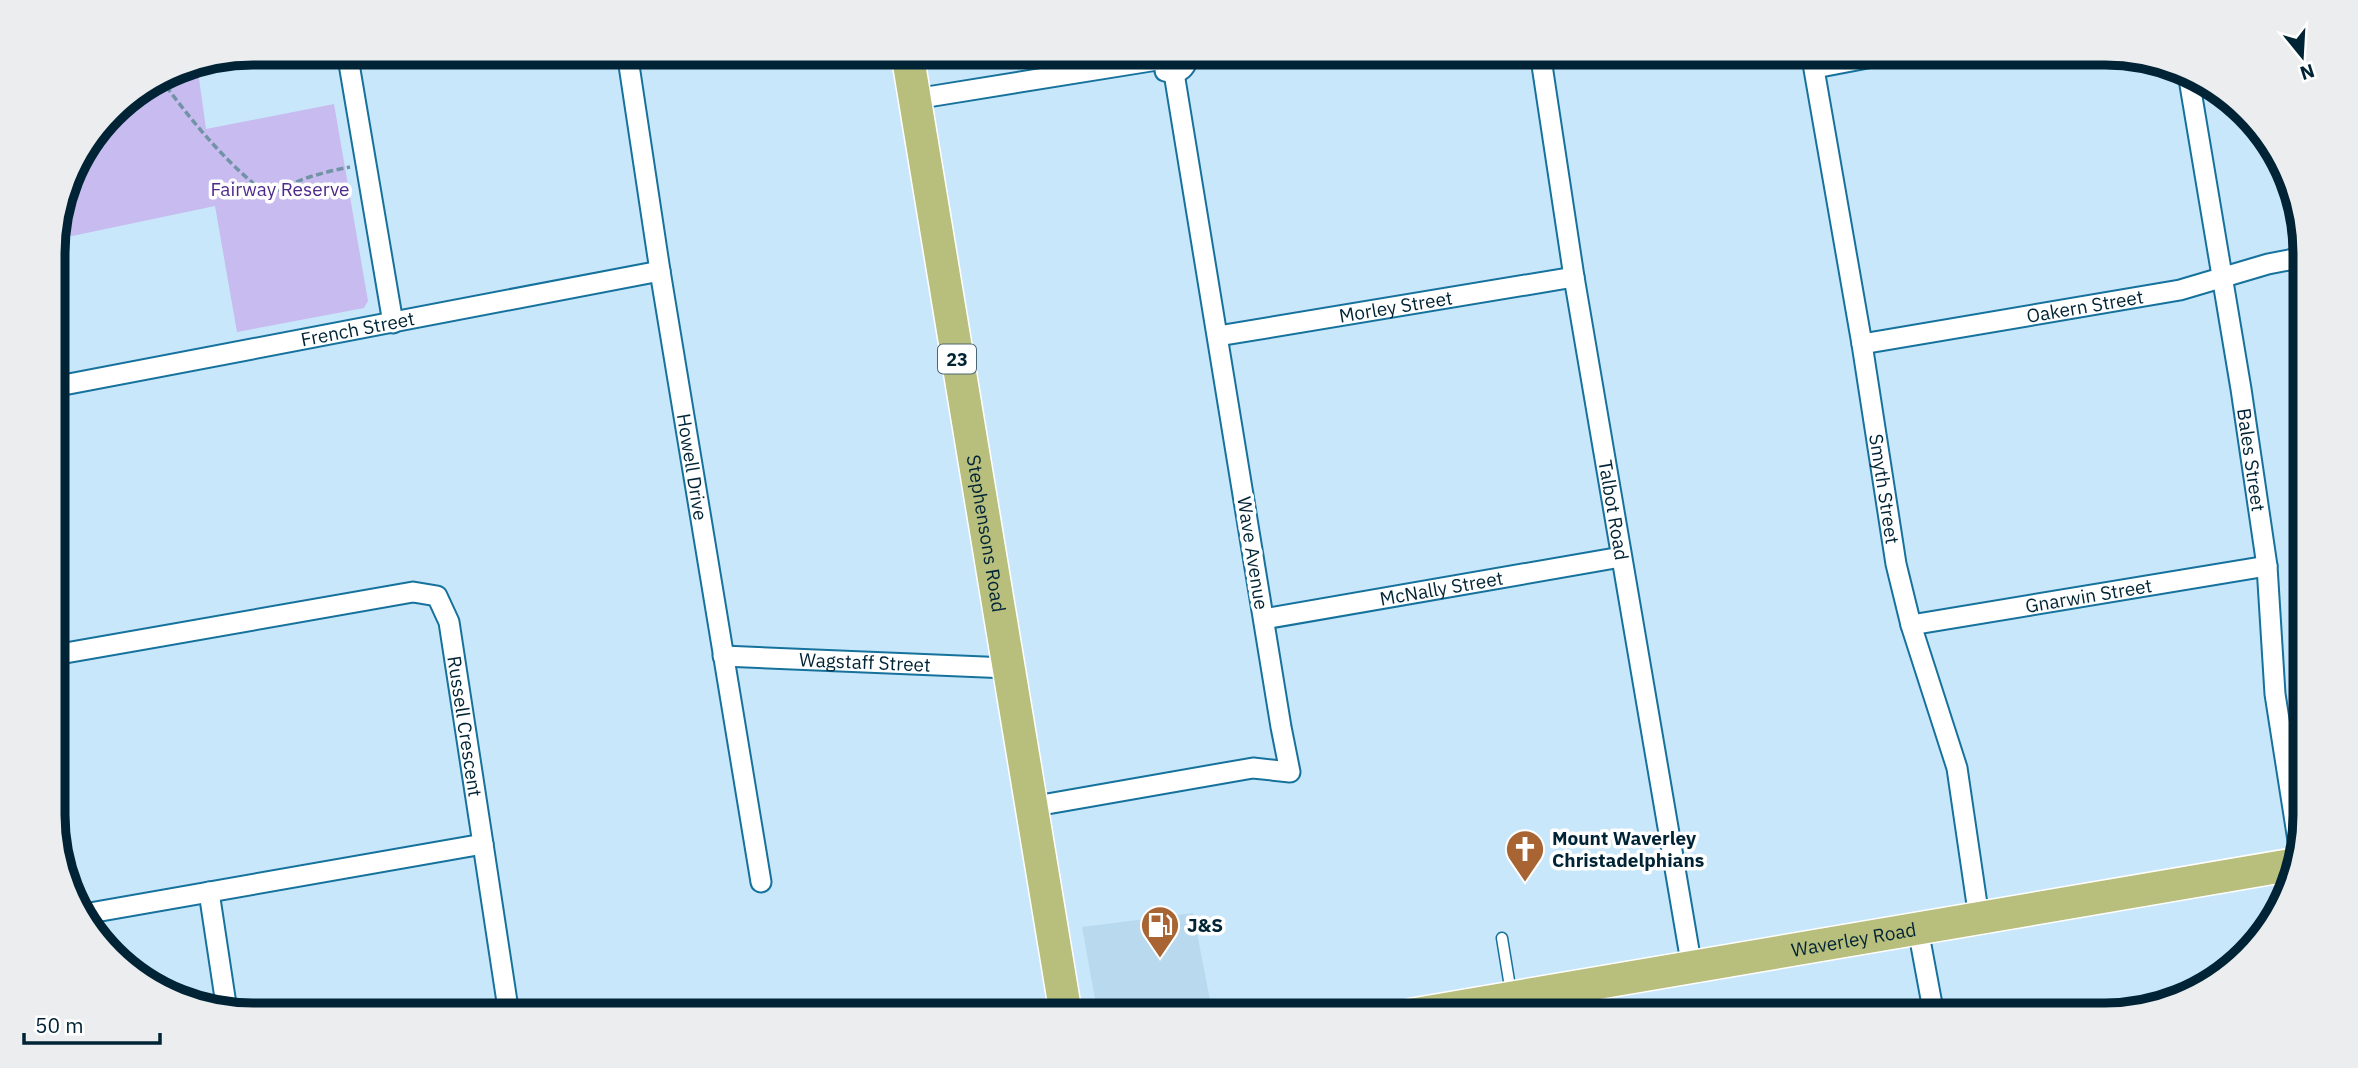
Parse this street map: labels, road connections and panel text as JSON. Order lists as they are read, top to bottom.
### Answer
{
  "streets": {
    "main road": ["23", "Stephensons Road", "Waverley Road"],
    "street": [
      "Oakern Street",
      "Morley Street",
      "French Street",
      "Bales Street",
      "Howell Drive",
      "Smyth Street",
      "Talbot Road",
      "Wave Avenue",
      "McNally Street",
      "Gnarwin Street",
      "Wagstaff Street",
      "Russell Crescent"
    ]
  },
  "crossings": [
    ["Oakern Street", "Bales Street"],
    ["Oakern Street", "Smyth Street"],
    ["Morley Street", "Talbot Road"],
    ["Morley Street", "Wave Avenue"],
    ["French Street", "Howell Drive"],
    ["Bales Street", "Gnarwin Street"],
    ["Howell Drive", "Wagstaff Street"],
    ["Smyth Street", "Gnarwin Street"],
    ["Smyth Street", "Waverley Road"],
    ["Talbot Road", "McNally Street"],
    ["Talbot Road", "Waverley Road"],
    ["Stephensons Road", "Wave Avenue"],
    ["Stephensons Road", "Wagstaff Street"],
    ["Wave Avenue", "McNally Street"]
  ],
  "parks": ["Fairway Reserve"],
  "places": {
    "church": ["Mount Waverley Christadelphians"],
    "fuel station": ["J&S"]
  },
  "scale_bar": "50 m",
  "north": "bottom"
}
